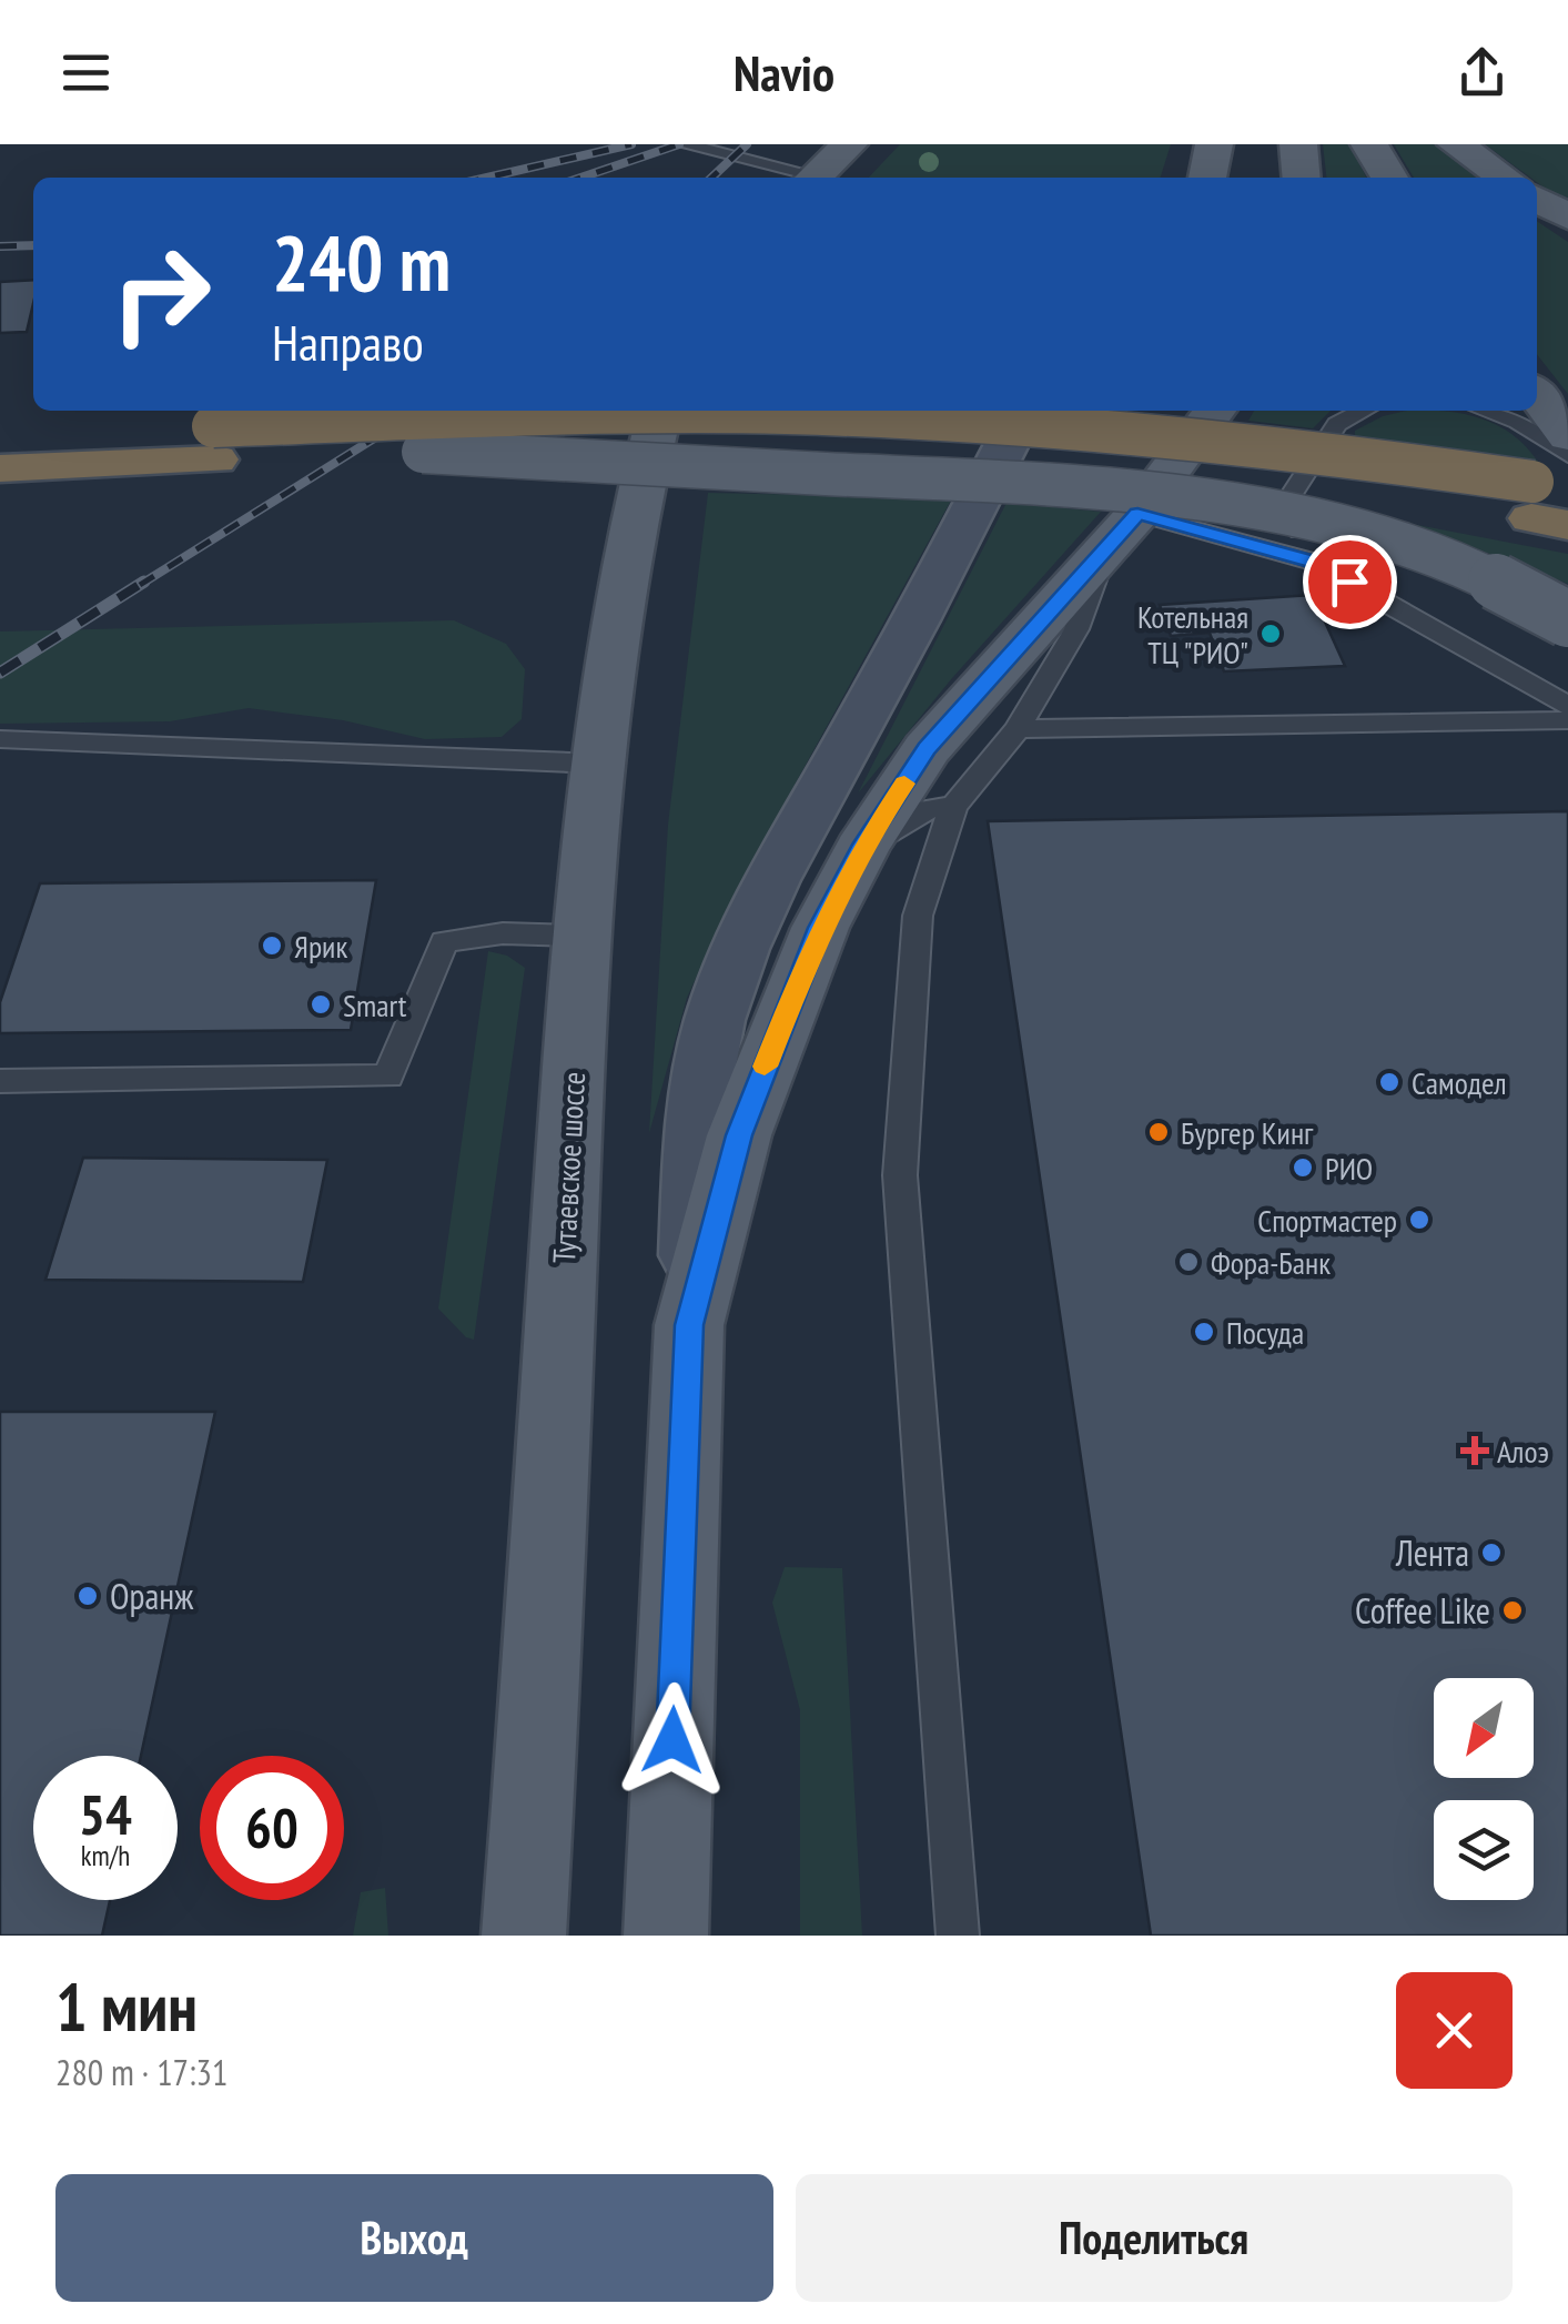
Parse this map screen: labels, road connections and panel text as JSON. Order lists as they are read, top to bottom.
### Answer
{
  "streets": {
    "main road": ["Тутаевское шоссе"]
  },
  "places": {
    "other": [
      "Котельная ТЦ \"РИО\"",
      "Ярик",
      "Smart",
      "Самодел",
      "Бургер Кинг",
      "РИО",
      "Спортмастер",
      "Фора-Банк",
      "Посуда",
      "Лента",
      "Оранж",
      "Coffee Like"
    ],
    "health": ["Алоэ"]
  },
  "north": "bottom left",
  "page": {
    "header": "Navio",
    "turn": ["240 m", "Направо"],
    "speed": "54 km/h",
    "limit": "60",
    "heading": ["1 мин", "280 m · 17:31"],
    "buttons": ["Выход", "Поделиться"]
  }
}
